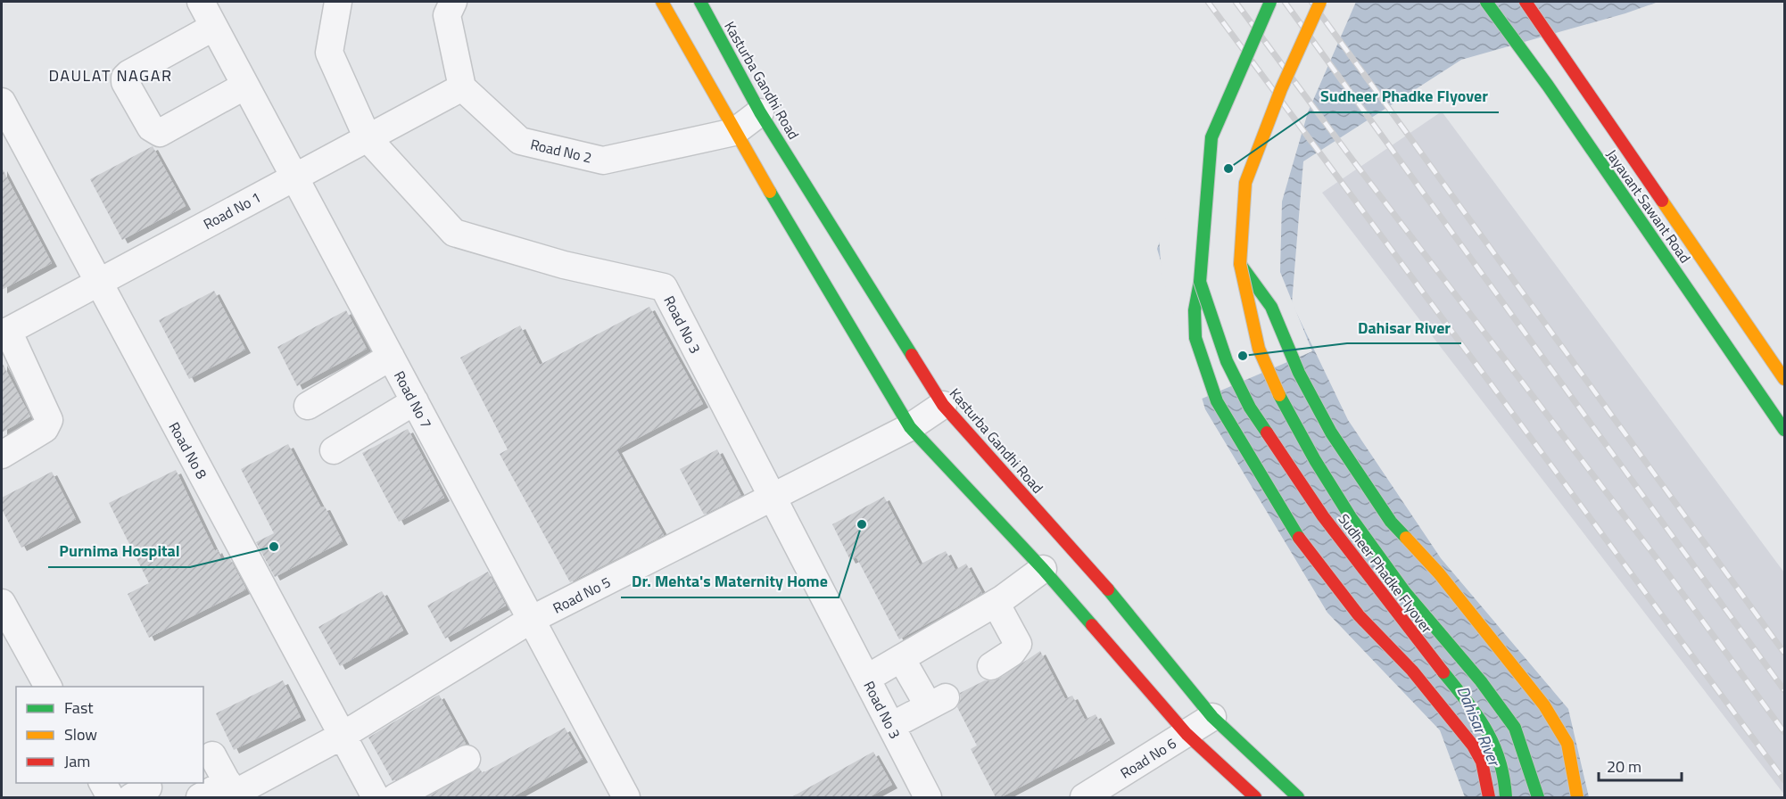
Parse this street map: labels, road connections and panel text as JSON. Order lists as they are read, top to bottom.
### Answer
{
  "streets": {
    "main road": ["Kasturba Gandhi Road", "Jayavant Sawant Road", "Sudheer Phadke Flyover"],
    "street": [
      "Road No 2",
      "Road No 1",
      "Road No 3",
      "Road No 7",
      "Road No 8",
      "Road No 5",
      "Road No 6"
    ]
  },
  "crossings": [
    ["Kasturba Gandhi Road", "Road No 2"],
    ["Kasturba Gandhi Road", "Road No 5"],
    ["Kasturba Gandhi Road", "Road No 6"],
    ["Road No 2", "Road No 1"],
    ["Road No 1", "Road No 3"],
    ["Road No 1", "Road No 7"],
    ["Road No 1", "Road No 8"],
    ["Road No 3", "Road No 5"],
    ["Road No 7", "Road No 5"],
    ["Road No 8", "Road No 5"]
  ],
  "districts": ["DAULAT NAGAR"],
  "water": ["Dahisar River"],
  "places": [
    "Sudheer Phadke Flyover",
    "Dahisar River",
    "Dr. Mehta's Maternity Home",
    "Purnima Hospital"
  ],
  "legend": ["Fast", "Slow", "Jam"],
  "scale_bar": "20 m"
}
